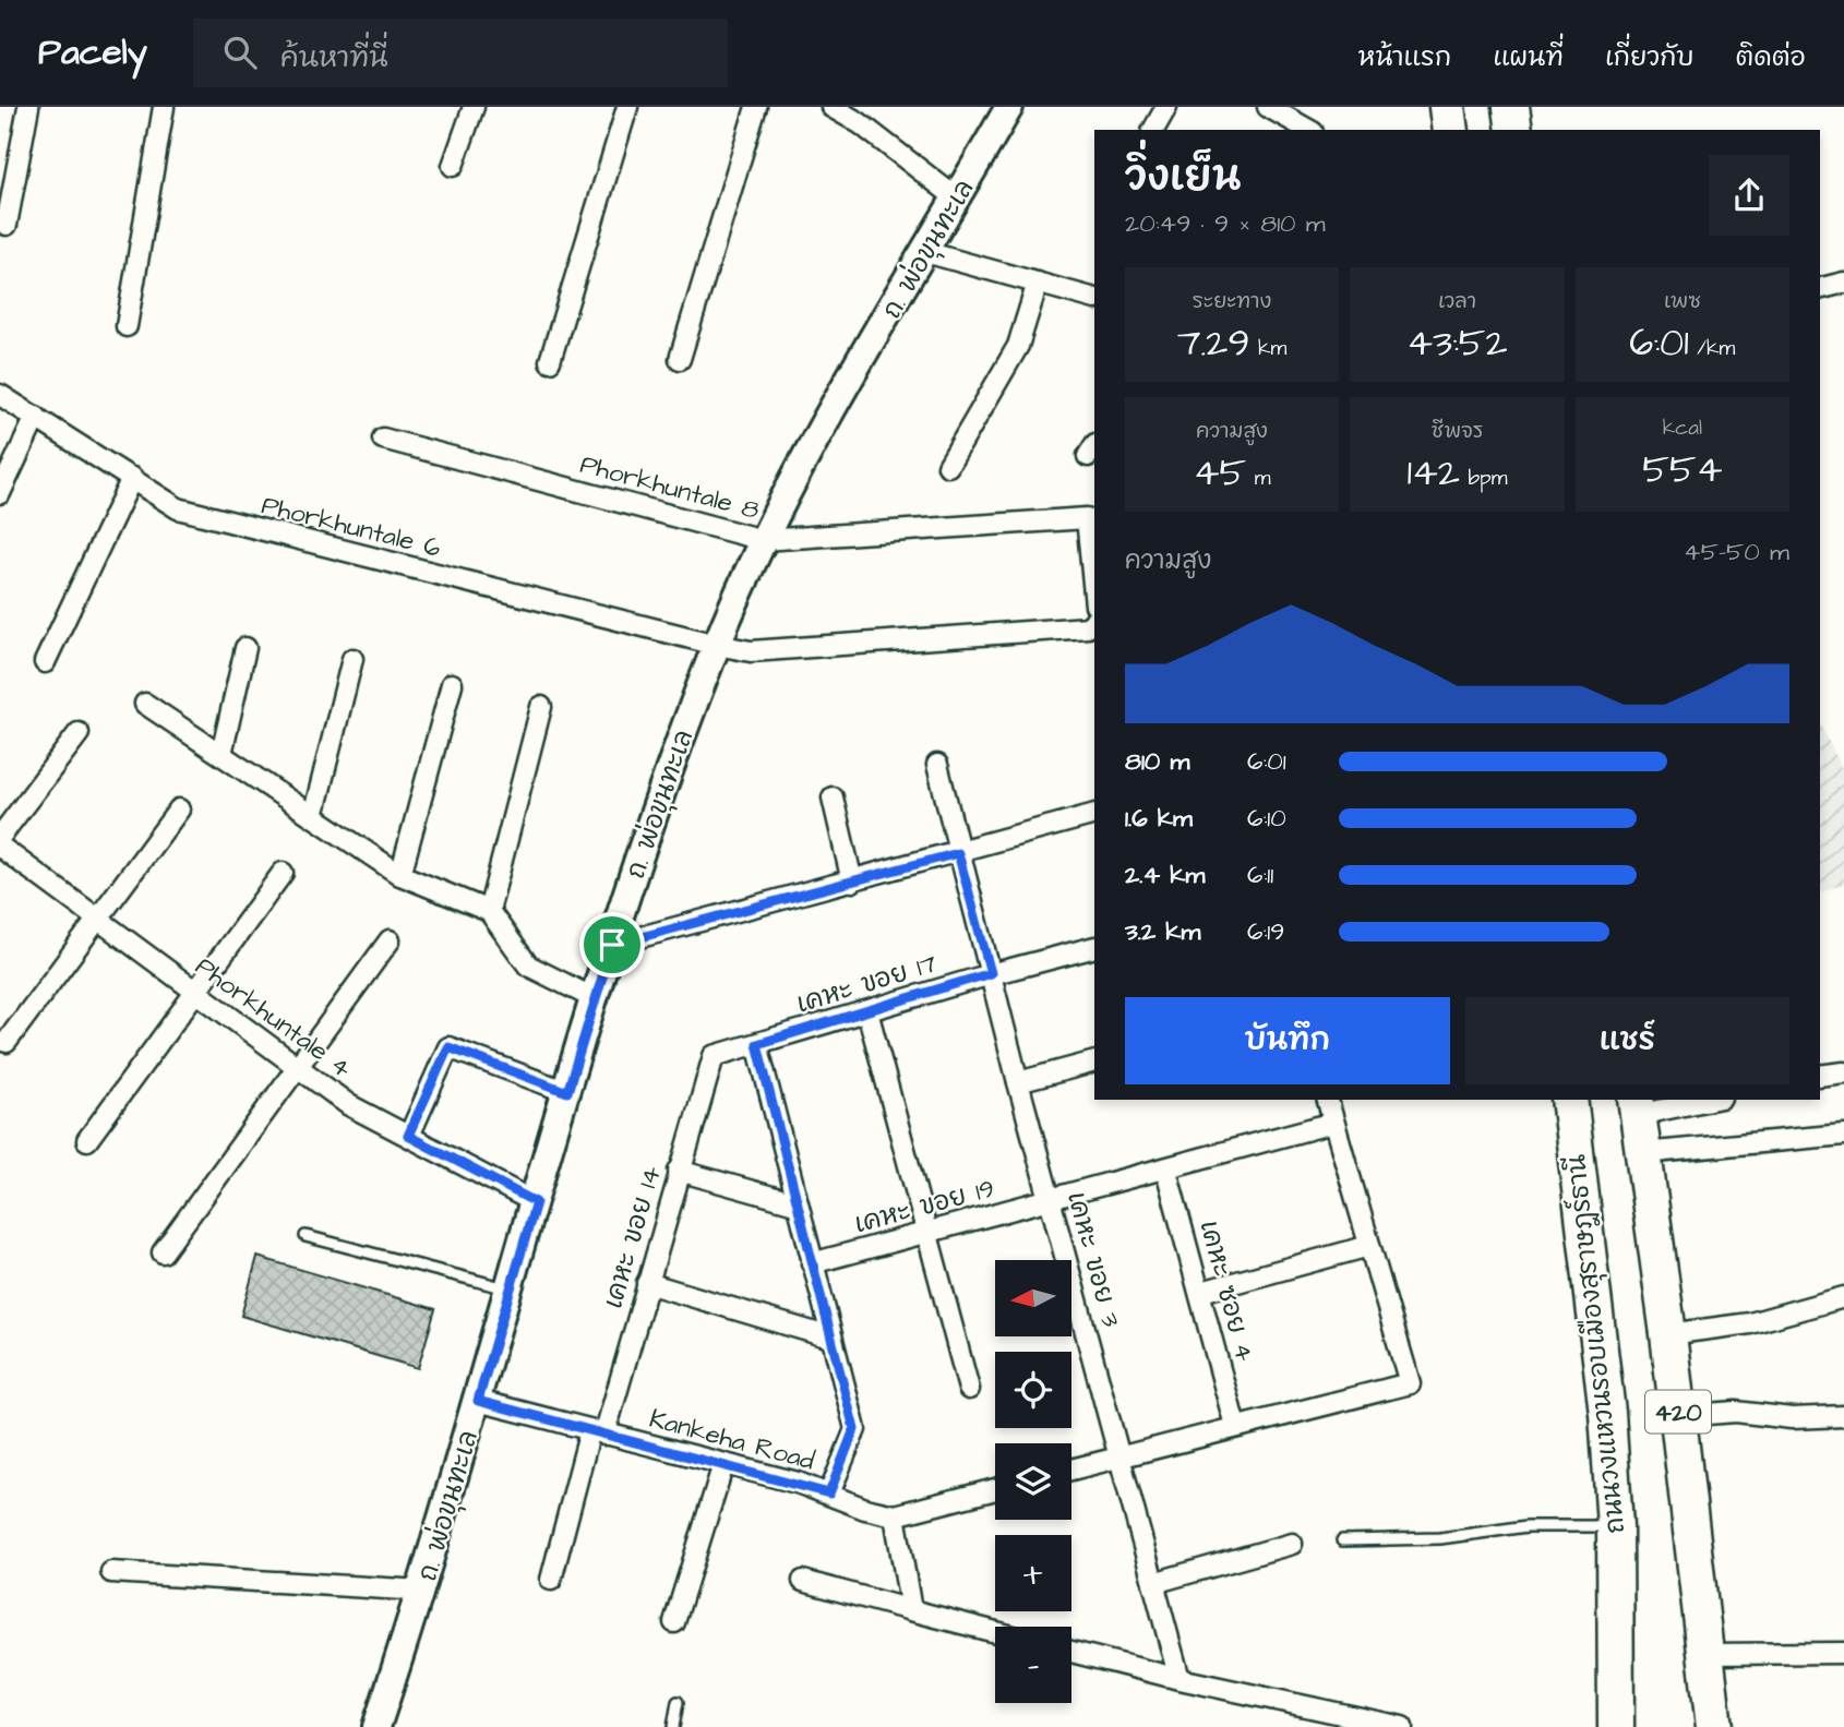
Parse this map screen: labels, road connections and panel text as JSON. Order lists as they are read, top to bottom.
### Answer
{
  "streets": {
    "highway": ["ถนนวงแหวนรอบเมืองสุราษฎร์ธานี", "420"],
    "street": [
      "ถ. พ่อขุนทะเล",
      "Phorkhuntale 8",
      "Phorkhuntale 6",
      "เคหะ ขอย 17",
      "Phorkhuntale 4",
      "เคหะ ขอย 19",
      "เคหะ ขอย 14",
      "เคหะ ขอย 3",
      "เคหะ ซอย 4",
      "Kankeha Road"
    ]
  },
  "crossings": [
    ["ถ. พ่อขุนทะเล", "Phorkhuntale 8"],
    ["ถ. พ่อขุนทะเล", "Phorkhuntale 6"],
    ["ถ. พ่อขุนทะเล", "Phorkhuntale 4"],
    ["ถ. พ่อขุนทะเล", "Kankeha Road"],
    ["เคหะ ขอย 17", "เคหะ ขอย 14"],
    ["เคหะ ขอย 17", "เคหะ ขอย 3"],
    ["เคหะ ขอย 19", "เคหะ ขอย 3"],
    ["เคหะ ขอย 19", "เคหะ ซอย 4"],
    ["เคหะ ขอย 14", "Kankeha Road"]
  ],
  "north": "left",
  "page": {
    "header": "Pacely",
    "search": "ค้นหาที่นี่",
    "nav": [
      "หน้าแรก",
      "แผนที่",
      "เกี่ยวกับ",
      "ติดต่อ"
    ],
    "heading": ["วิ่งเย็น", "20:49 · 9 × 810 m"],
    "stats": [
      ["ระยะทาง", "7.29 km"],
      ["เวลา", "43:52"],
      ["เพซ", "6:01 /km"],
      ["ความสูง", "45 m"],
      ["ชีพจร", "142 bpm"],
      ["kcal", "554"]
    ],
    "chart": ["ความสูง", "45–50 m"],
    "list": [
      {
        "name": "810 m",
        "note": "6:01"
      },
      {
        "name": "1.6 km",
        "note": "6:10"
      },
      {
        "name": "2.4 km",
        "note": "6:11"
      },
      {
        "name": "3.2 km",
        "note": "6:19"
      }
    ],
    "buttons": ["บันทึก", "แชร์"],
    "map_buttons": ["+", "−"]
  }
}
